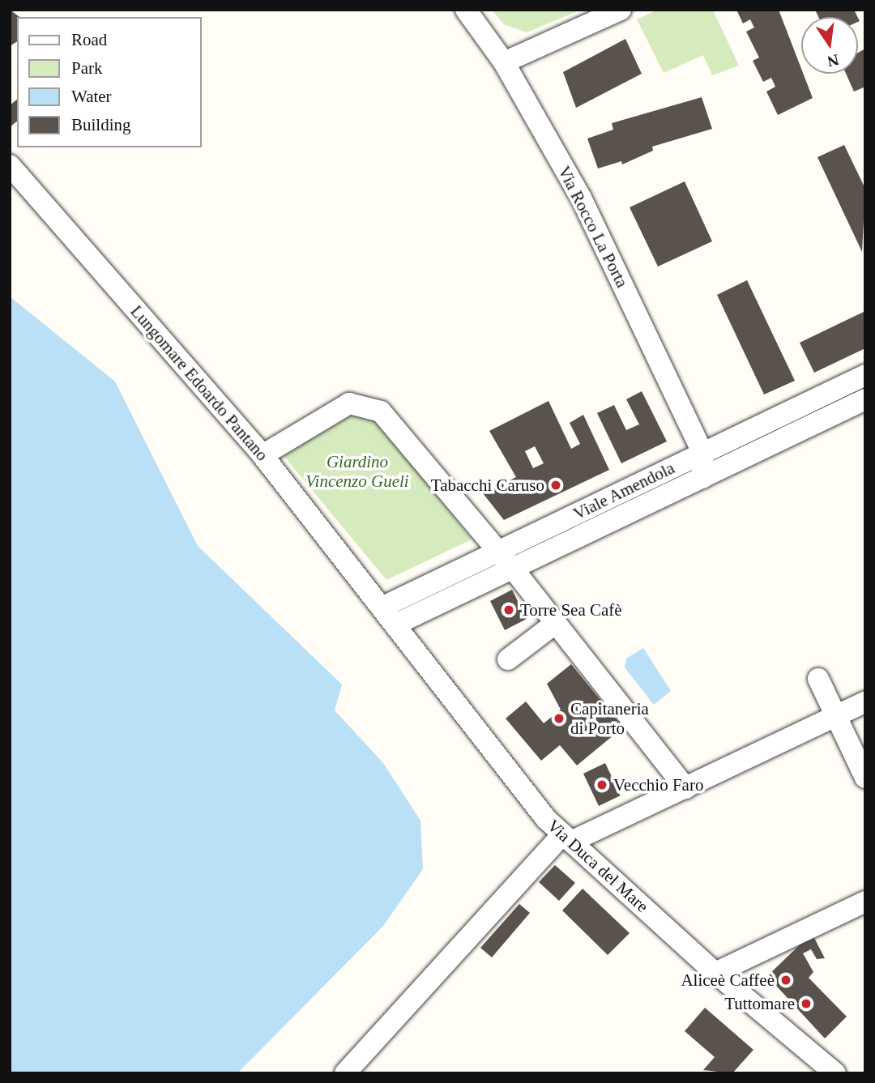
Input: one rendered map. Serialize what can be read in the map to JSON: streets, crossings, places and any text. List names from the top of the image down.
{
  "streets": {
    "street": [
      "Via Rocco La Porta",
      "Lungomare Edoardo Pantano",
      "Viale Amendola",
      "Via Duca del Mare"
    ]
  },
  "crossings": [
    ["Via Rocco La Porta", "Viale Amendola"],
    ["Lungomare Edoardo Pantano", "Viale Amendola"],
    ["Lungomare Edoardo Pantano", "Via Duca del Mare"],
    ["Viale Amendola", "Via Duca del Mare"]
  ],
  "parks": ["Giardino Vincenzo Gueli"],
  "places": [
    "Tabacchi Caruso",
    "Torre Sea Cafè",
    "Capitaneria di Porto",
    "Vecchio Faro",
    "Aliceè Caffeè",
    "Tuttomare"
  ],
  "legend": [
    "Road",
    "Park",
    "Water",
    "Building"
  ],
  "north": "bottom"
}
